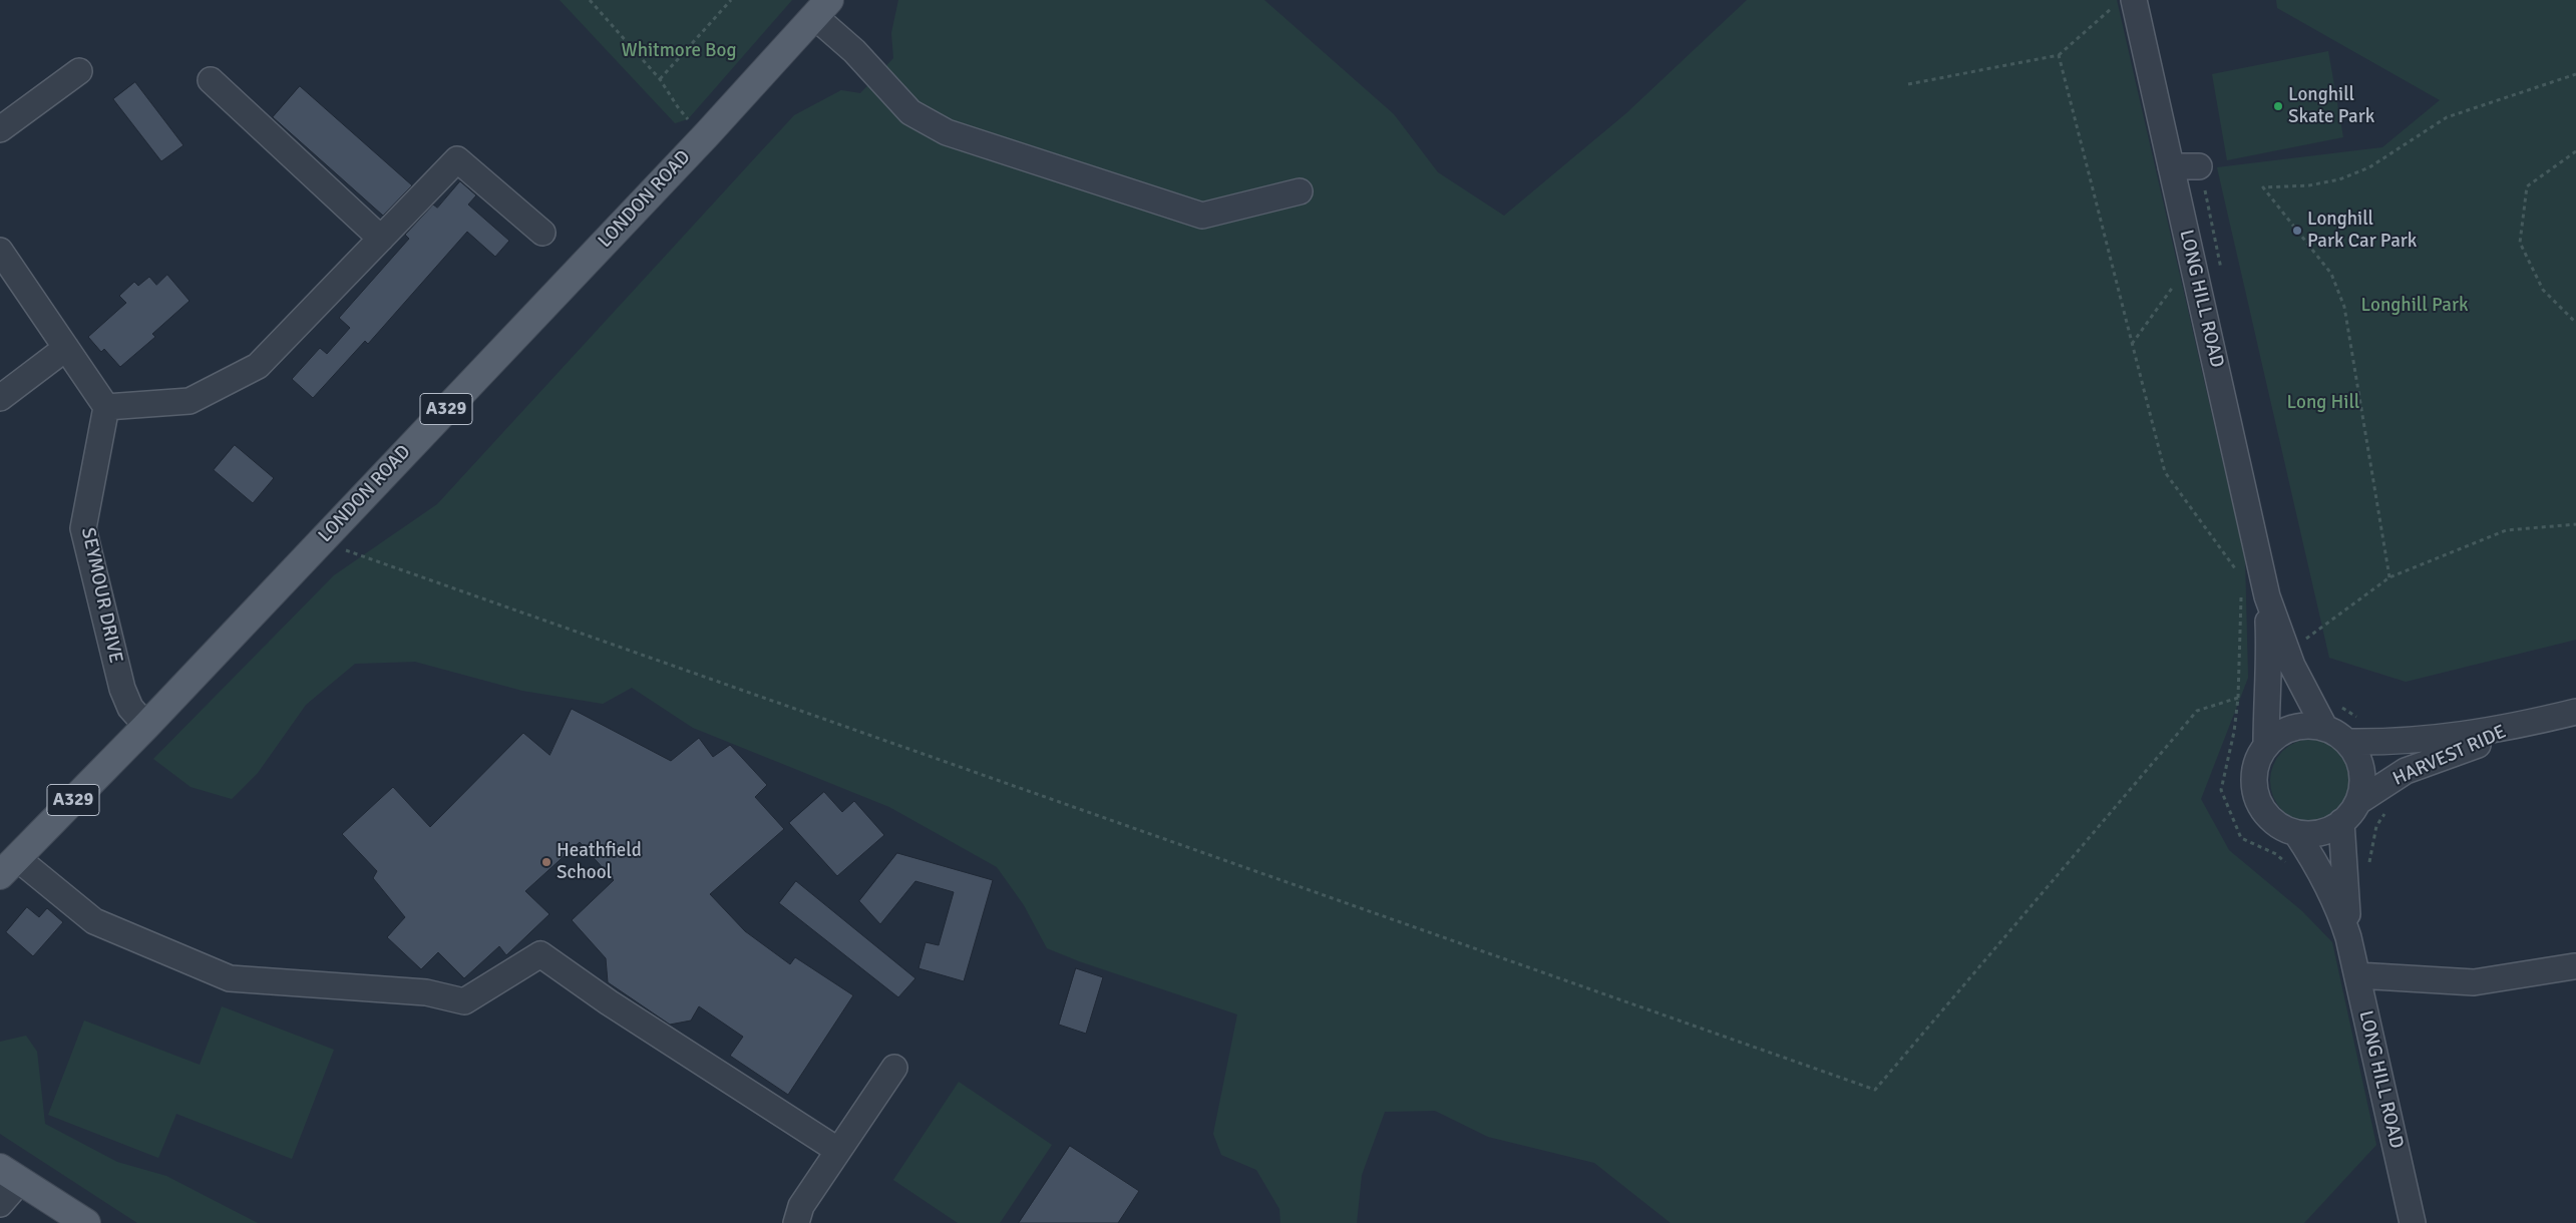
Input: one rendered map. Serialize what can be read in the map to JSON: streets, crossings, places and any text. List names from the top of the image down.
{
  "streets": {
    "main road": ["LONDON ROAD", "A329"],
    "street": ["LONG HILL ROAD", "SEYMOUR DRIVE", "HARVEST RIDE"]
  },
  "crossings": [
    ["LONDON ROAD", "SEYMOUR DRIVE"],
    ["LONG HILL ROAD", "HARVEST RIDE"]
  ],
  "parks": ["Whitmore Bog", "Longhill Park", "Long Hill"],
  "places": ["Longhill Skate Park", "Longhill Park Car Park", "Heathfield School"]
}
